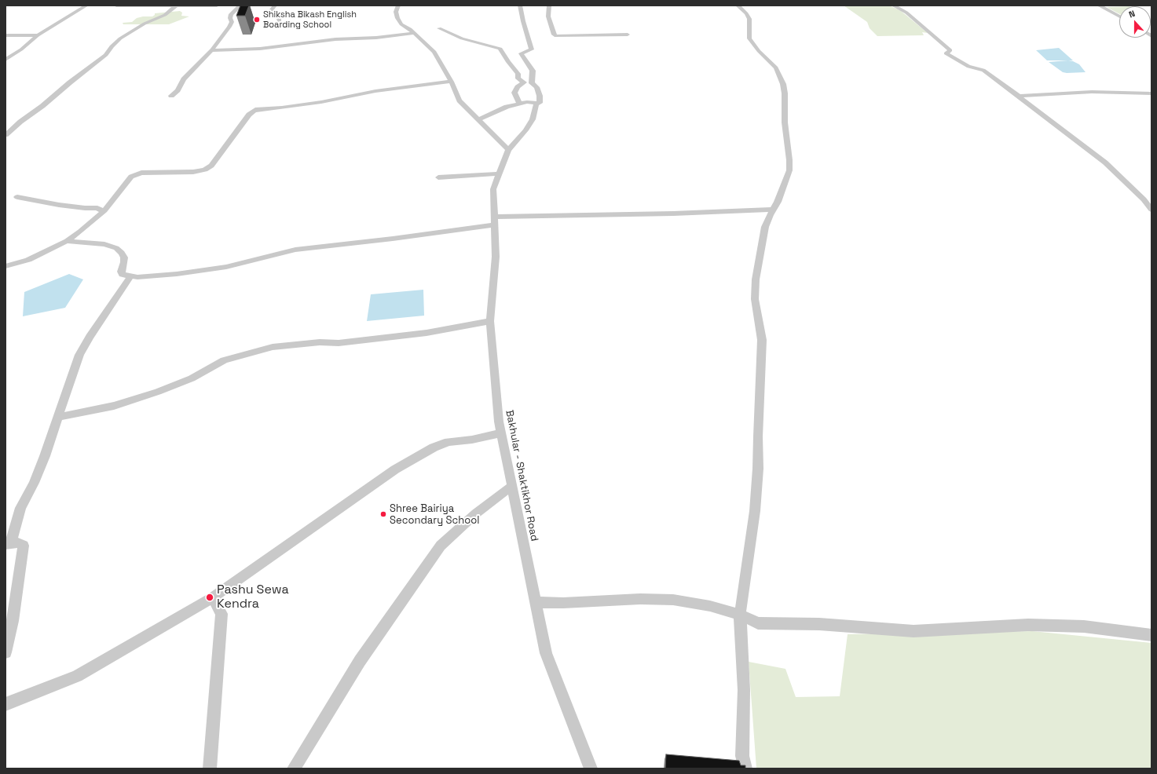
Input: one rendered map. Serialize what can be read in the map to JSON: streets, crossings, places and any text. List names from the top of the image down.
{
  "streets": {
    "street": ["Bakhular - Shaktikhor Road"]
  },
  "places": ["Shiksha Bikash English Boarding School", "Shree Bairiya Secondary School", "Pashu Sewa Kendra"],
  "north": "top"
}
